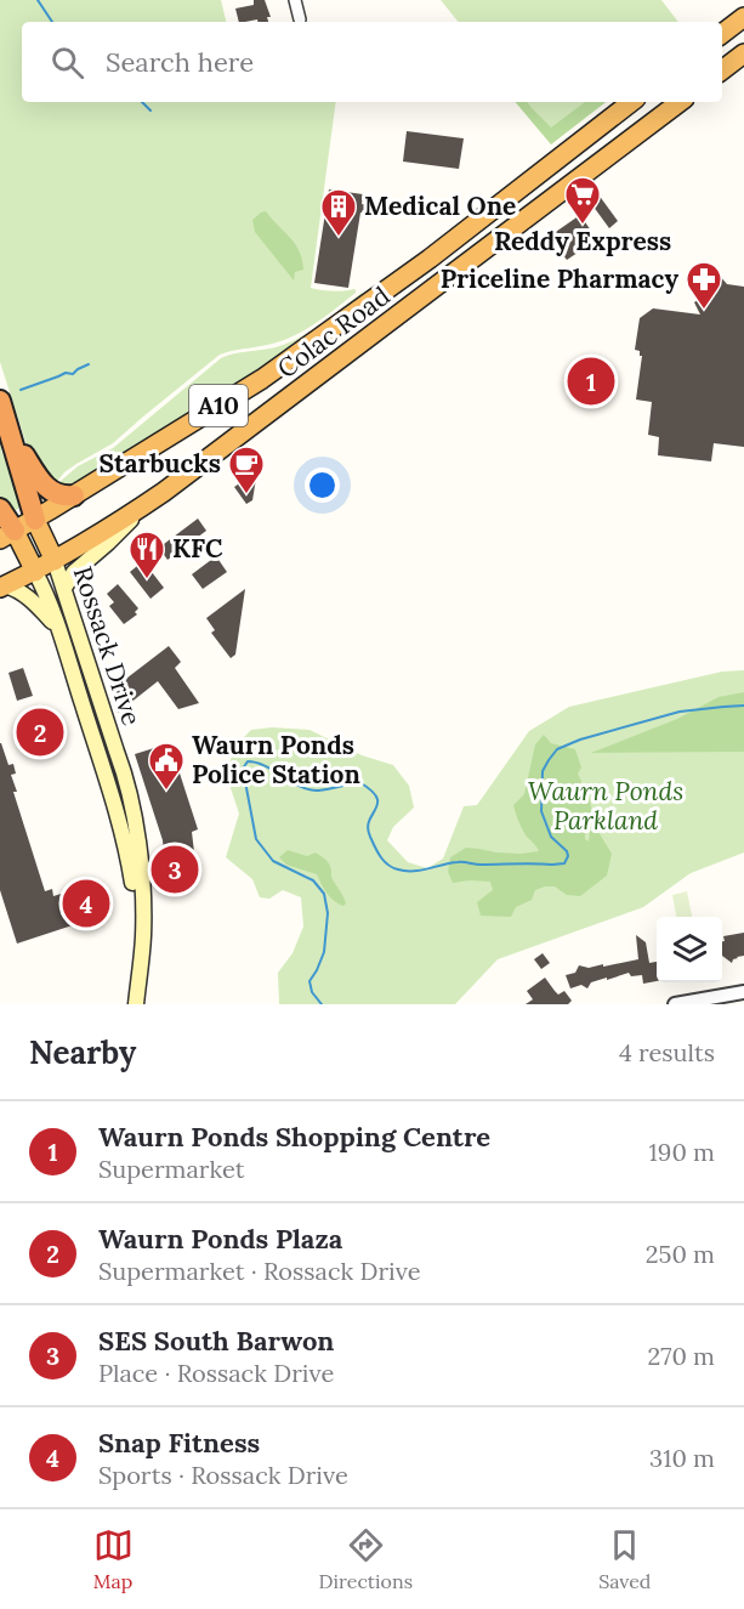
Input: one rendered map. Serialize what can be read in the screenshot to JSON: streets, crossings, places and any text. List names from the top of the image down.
{
  "streets": {
    "highway": ["Colac Road", "A10"],
    "main road": ["Rossack Drive"]
  },
  "crossings": [
    ["Colac Road", "Rossack Drive"]
  ],
  "parks": ["Waurn Ponds Parkland"],
  "places": {
    "supermarket": ["Reddy Express"],
    "building": ["Medical One"],
    "pharmacy": ["Priceline Pharmacy"],
    "cafe": ["Starbucks"],
    "restaurant": ["KFC"],
    "public building": ["Waurn Ponds Police Station"]
  },
  "page": {
    "search": "Search here",
    "pins": [
      "1",
      "2",
      "3",
      "4"
    ],
    "heading": ["Nearby", "4 results"],
    "list": [
      {
        "mark": "1",
        "name": "Waurn Ponds Shopping Centre",
        "note": "Supermarket",
        "value": "190 m"
      },
      {
        "mark": "2",
        "name": "Waurn Ponds Plaza",
        "note": "Supermarket · Rossack Drive",
        "value": "250 m"
      },
      {
        "mark": "3",
        "name": "SES South Barwon",
        "note": "Place · Rossack Drive",
        "value": "270 m"
      },
      {
        "mark": "4",
        "name": "Snap Fitness",
        "note": "Sports · Rossack Drive",
        "value": "310 m"
      }
    ],
    "nav": ["Map", "Directions", "Saved"]
  }
}
